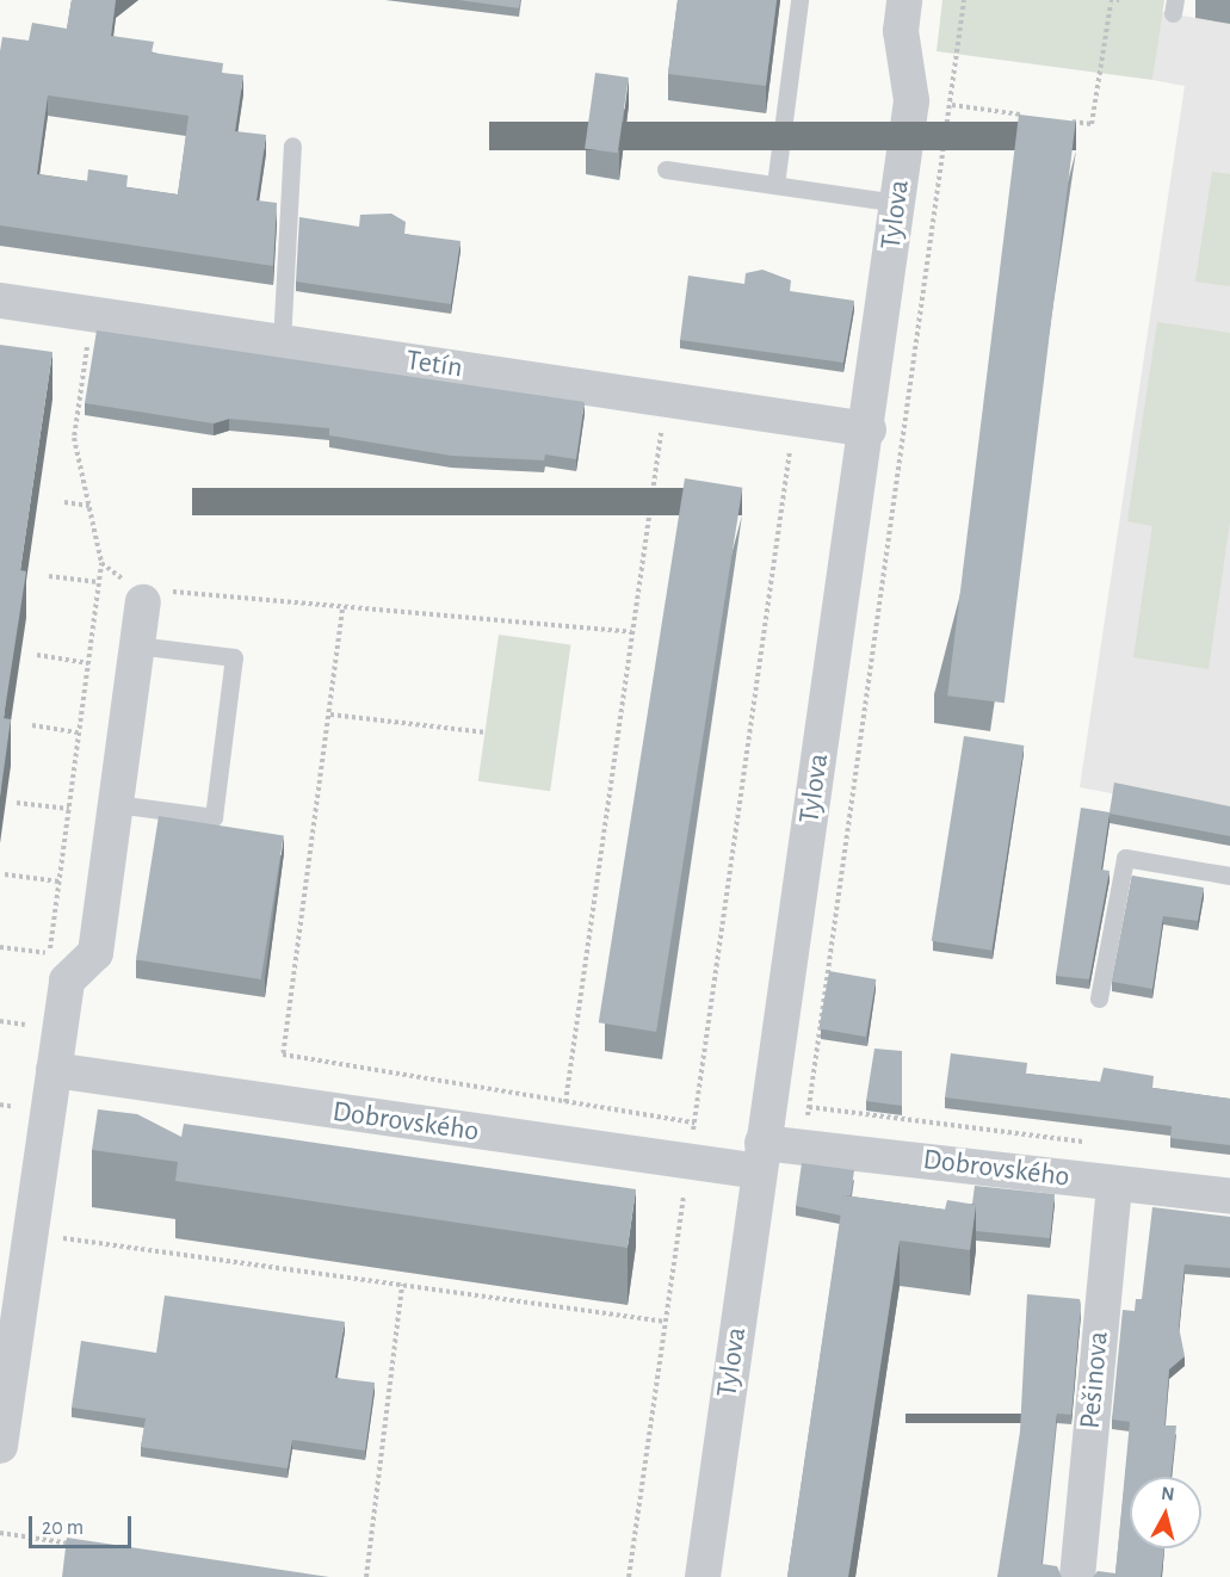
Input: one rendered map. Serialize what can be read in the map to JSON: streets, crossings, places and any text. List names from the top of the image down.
{
  "streets": {
    "street": [
      "Tylova",
      "Tetín",
      "Dobrovského",
      "Pešinova"
    ]
  },
  "crossings": [
    ["Tylova", "Tetín"],
    ["Tylova", "Dobrovského"],
    ["Dobrovského", "Pešinova"]
  ],
  "scale_bar": "20 m",
  "north": "top"
}
